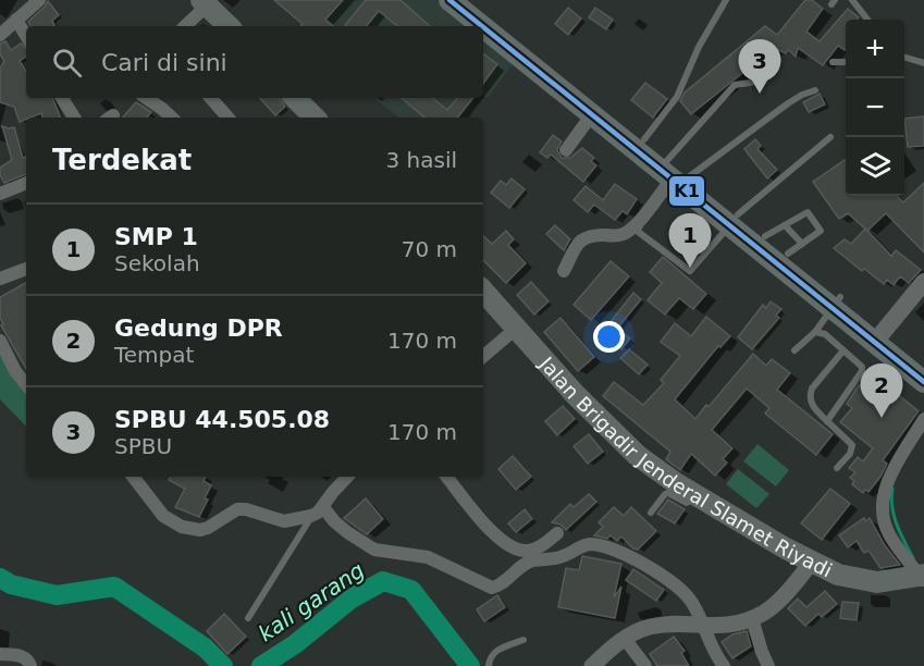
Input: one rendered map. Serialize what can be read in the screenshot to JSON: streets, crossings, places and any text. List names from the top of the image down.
{
  "streets": {
    "main road": ["Jalan Brigadir Jenderal Slamet Riyadi"]
  },
  "water": ["kali garang"],
  "lines": ["transit line K1"],
  "page": {
    "map_buttons": ["+", "−"],
    "search": "Cari di sini",
    "pins": ["3", "1", "2"],
    "heading": ["Terdekat", "3 hasil"],
    "list": [
      {
        "mark": "1",
        "name": "SMP 1",
        "note": "Sekolah",
        "value": "70 m"
      },
      {
        "mark": "2",
        "name": "Gedung DPR",
        "note": "Tempat",
        "value": "170 m"
      },
      {
        "mark": "3",
        "name": "SPBU 44.505.08",
        "note": "SPBU",
        "value": "170 m"
      }
    ]
  }
}
